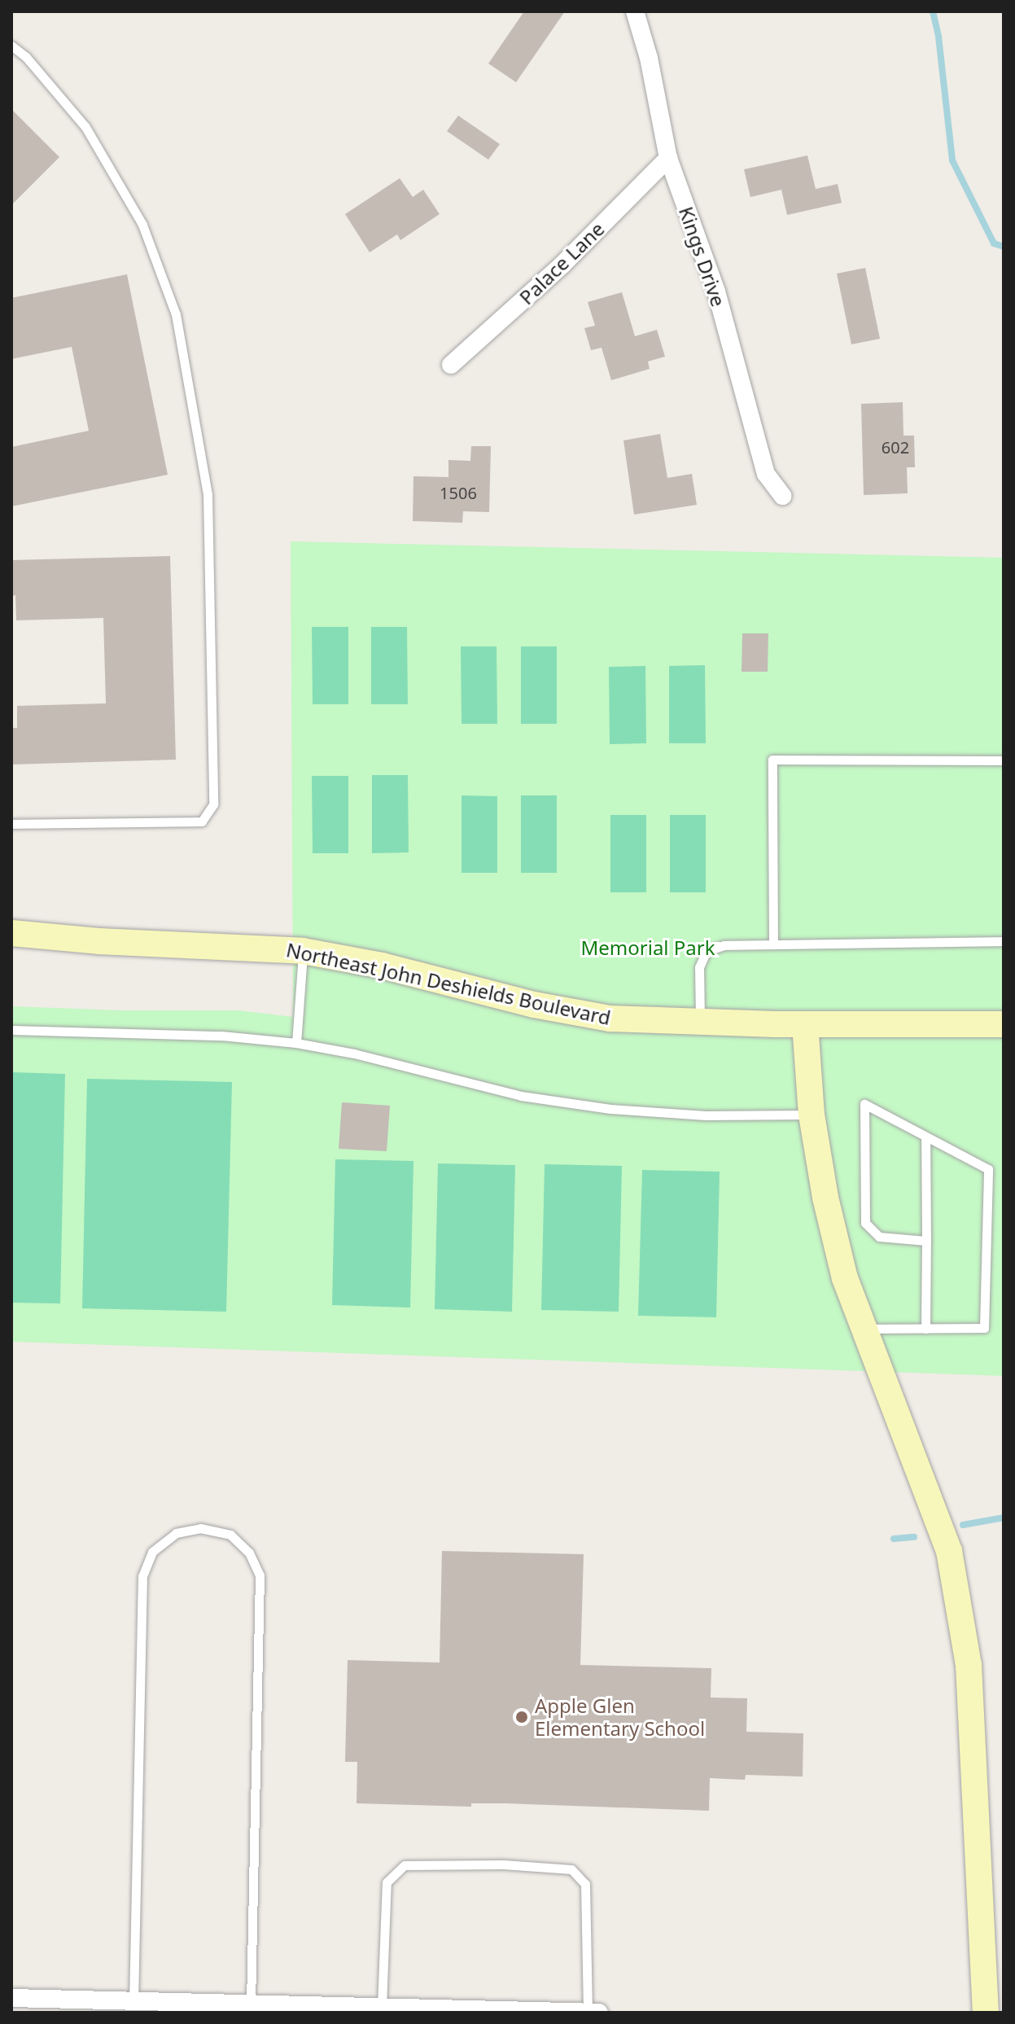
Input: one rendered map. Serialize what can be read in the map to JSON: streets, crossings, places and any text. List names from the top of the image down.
{
  "streets": {
    "street": ["Kings Drive", "Palace Lane", "Northeast John Deshields Boulevard"]
  },
  "crossings": [
    ["Kings Drive", "Palace Lane"]
  ],
  "parks": ["Memorial Park"],
  "places": ["Apple Glen Elementary School"],
  "house_numbers": ["602", "1506"]
}
